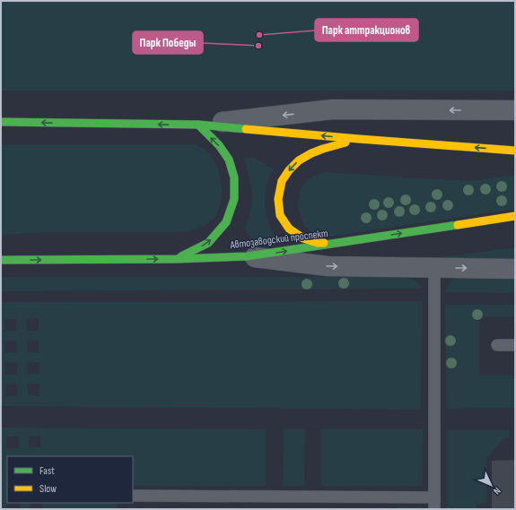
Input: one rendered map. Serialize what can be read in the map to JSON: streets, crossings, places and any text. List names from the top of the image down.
{
  "streets": {
    "street": ["Автозаводский проспект"]
  },
  "places": ["Парк аттракционов", "Парк Победы"],
  "legend": ["Fast", "Slow"],
  "north": "bottom right"
}
